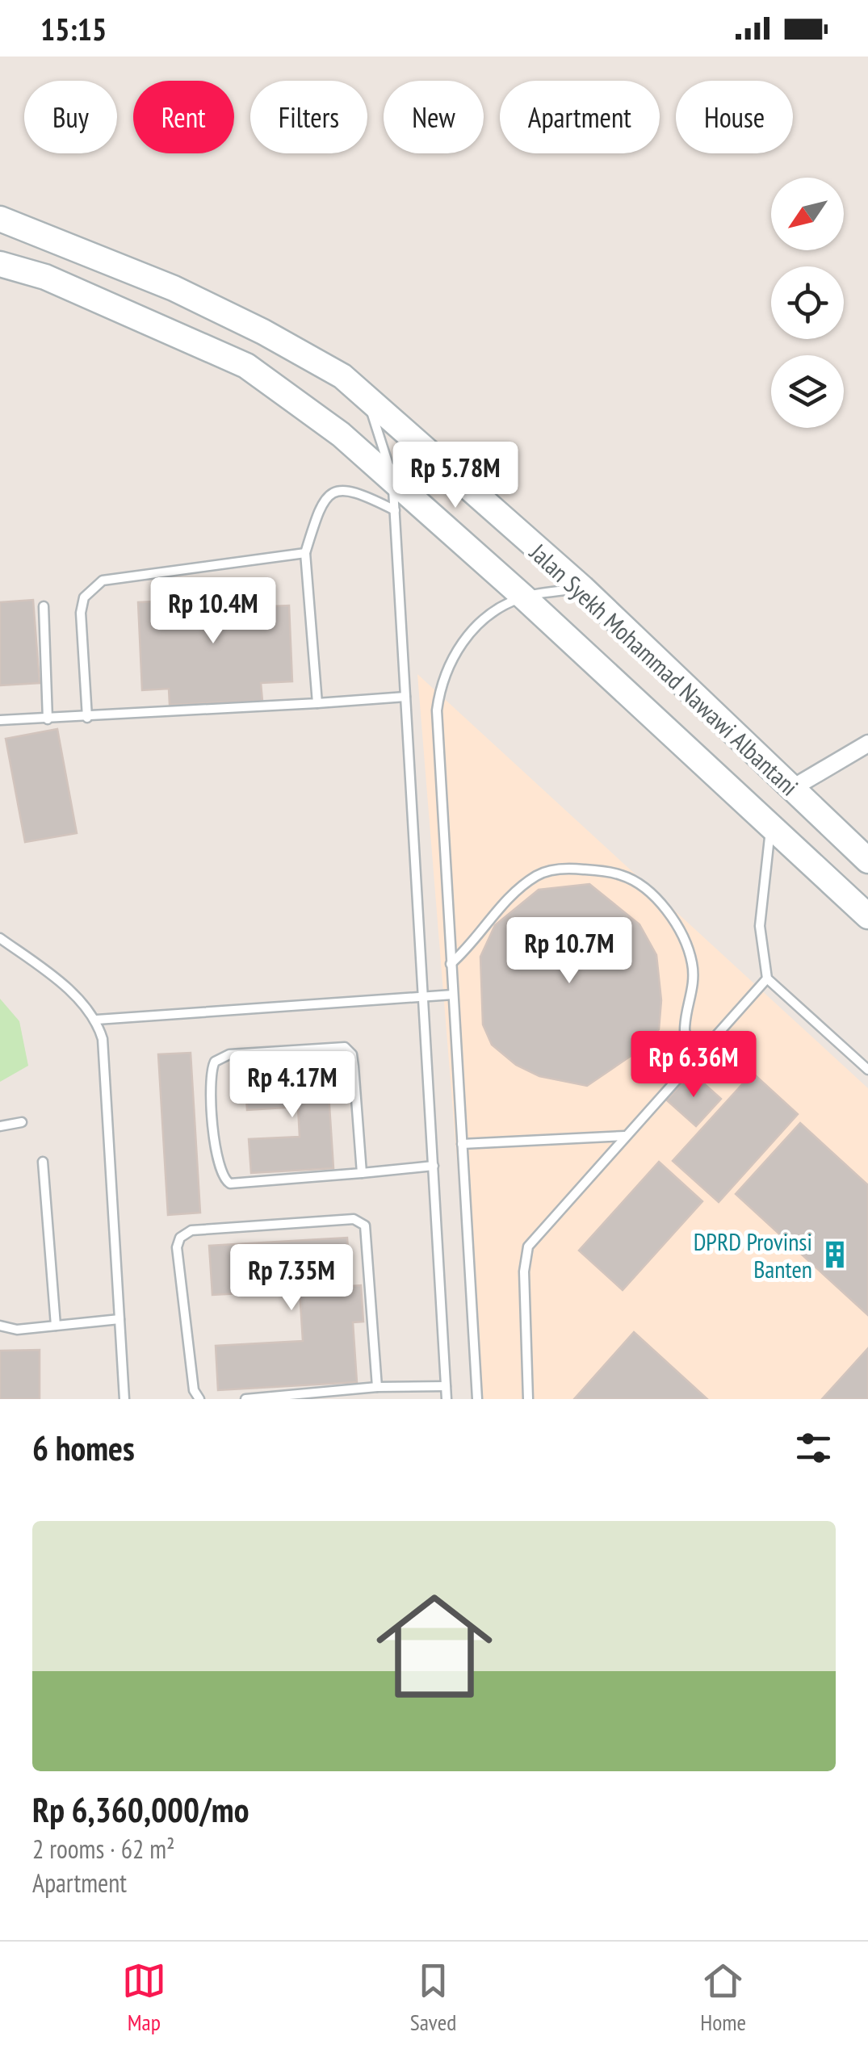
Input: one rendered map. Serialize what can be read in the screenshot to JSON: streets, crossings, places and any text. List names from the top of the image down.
{
  "streets": {
    "main road": ["Jalan Syekh Mohammad Nawawi Albantani"]
  },
  "places": {
    "building": ["DPRD Provinsi Banten"]
  },
  "north": "bottom left",
  "page": {
    "status": "15:15",
    "chip": [
      "Buy",
      "Rent",
      "Filters",
      "New",
      "Apartment",
      "House"
    ],
    "price": [
      "Rp 5.78M",
      "Rp 10.4M",
      "Rp 10.7M",
      "Rp 6.36M",
      "Rp 4.17M",
      "Rp 7.35M"
    ],
    "heading": "6 homes",
    "list": [
      {
        "name": "Rp 6,360,000/mo",
        "note": "2 rooms · 62 m² · Apartment"
      }
    ],
    "tabs": ["Map", "Saved", "Home"]
  }
}
